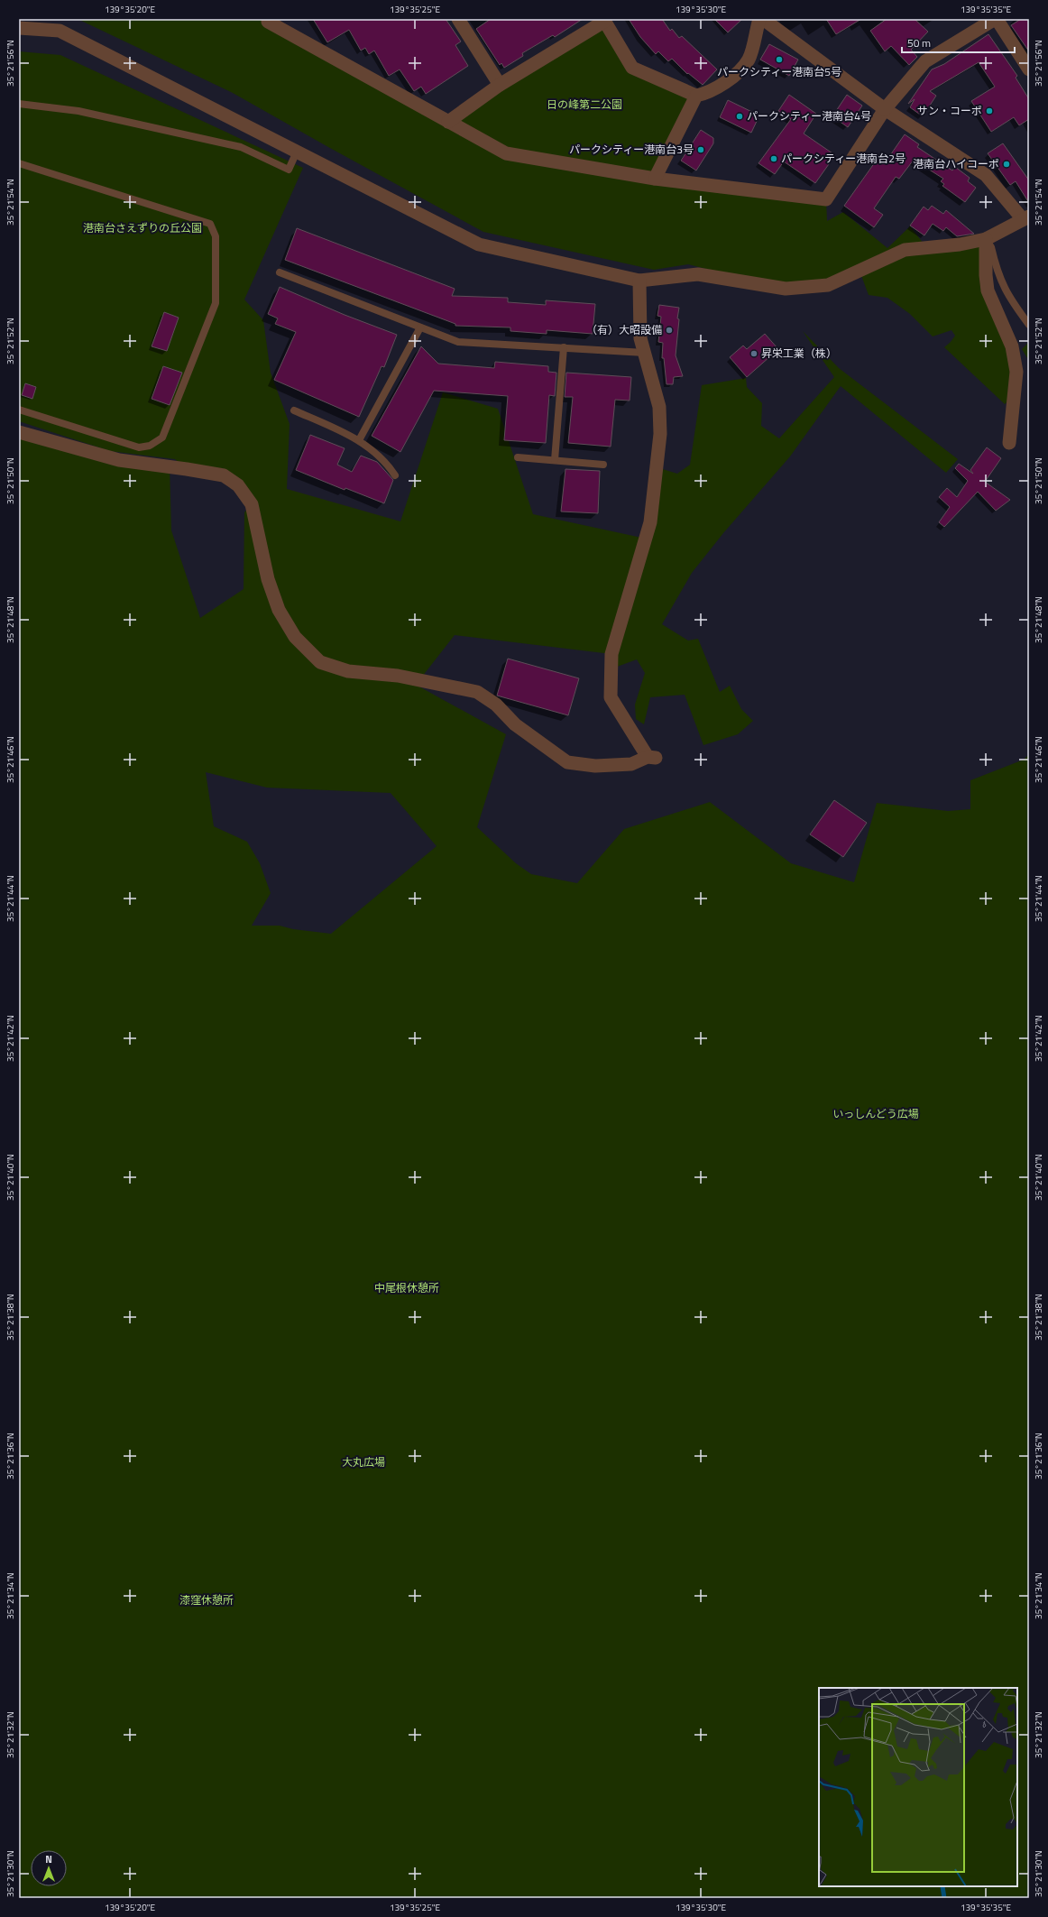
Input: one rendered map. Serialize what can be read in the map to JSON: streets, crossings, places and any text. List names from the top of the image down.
{
  "parks": [
    "日の峰第二公園",
    "港南台さえずりの丘公園",
    "いっしんどう広場",
    "中尾根休憩所",
    "大丸広場",
    "漆窪休憩所"
  ],
  "places": [
    "パークシティー港南台5号",
    "サン・コーポ",
    "パークシティー港南台4号",
    "パークシティー港南台3号",
    "パークシティー港南台2号",
    "港南台ハイコーポ",
    "（有）大昭設備",
    "昇栄工業（株）"
  ],
  "scale_bar": "50 m",
  "north": "top",
  "coordinates": [
    "139°35'20\"E",
    "139°35'25\"E",
    "139°35'30\"E",
    "139°35'35\"E",
    "35°21'56\"N",
    "35°21'54\"N",
    "35°21'52\"N",
    "35°21'50\"N",
    "35°21'48\"N",
    "35°21'46\"N",
    "35°21'44\"N",
    "35°21'42\"N",
    "35°21'40\"N",
    "35°21'38\"N",
    "35°21'36\"N",
    "35°21'34\"N",
    "35°21'32\"N",
    "35°21'30\"N"
  ]
}
